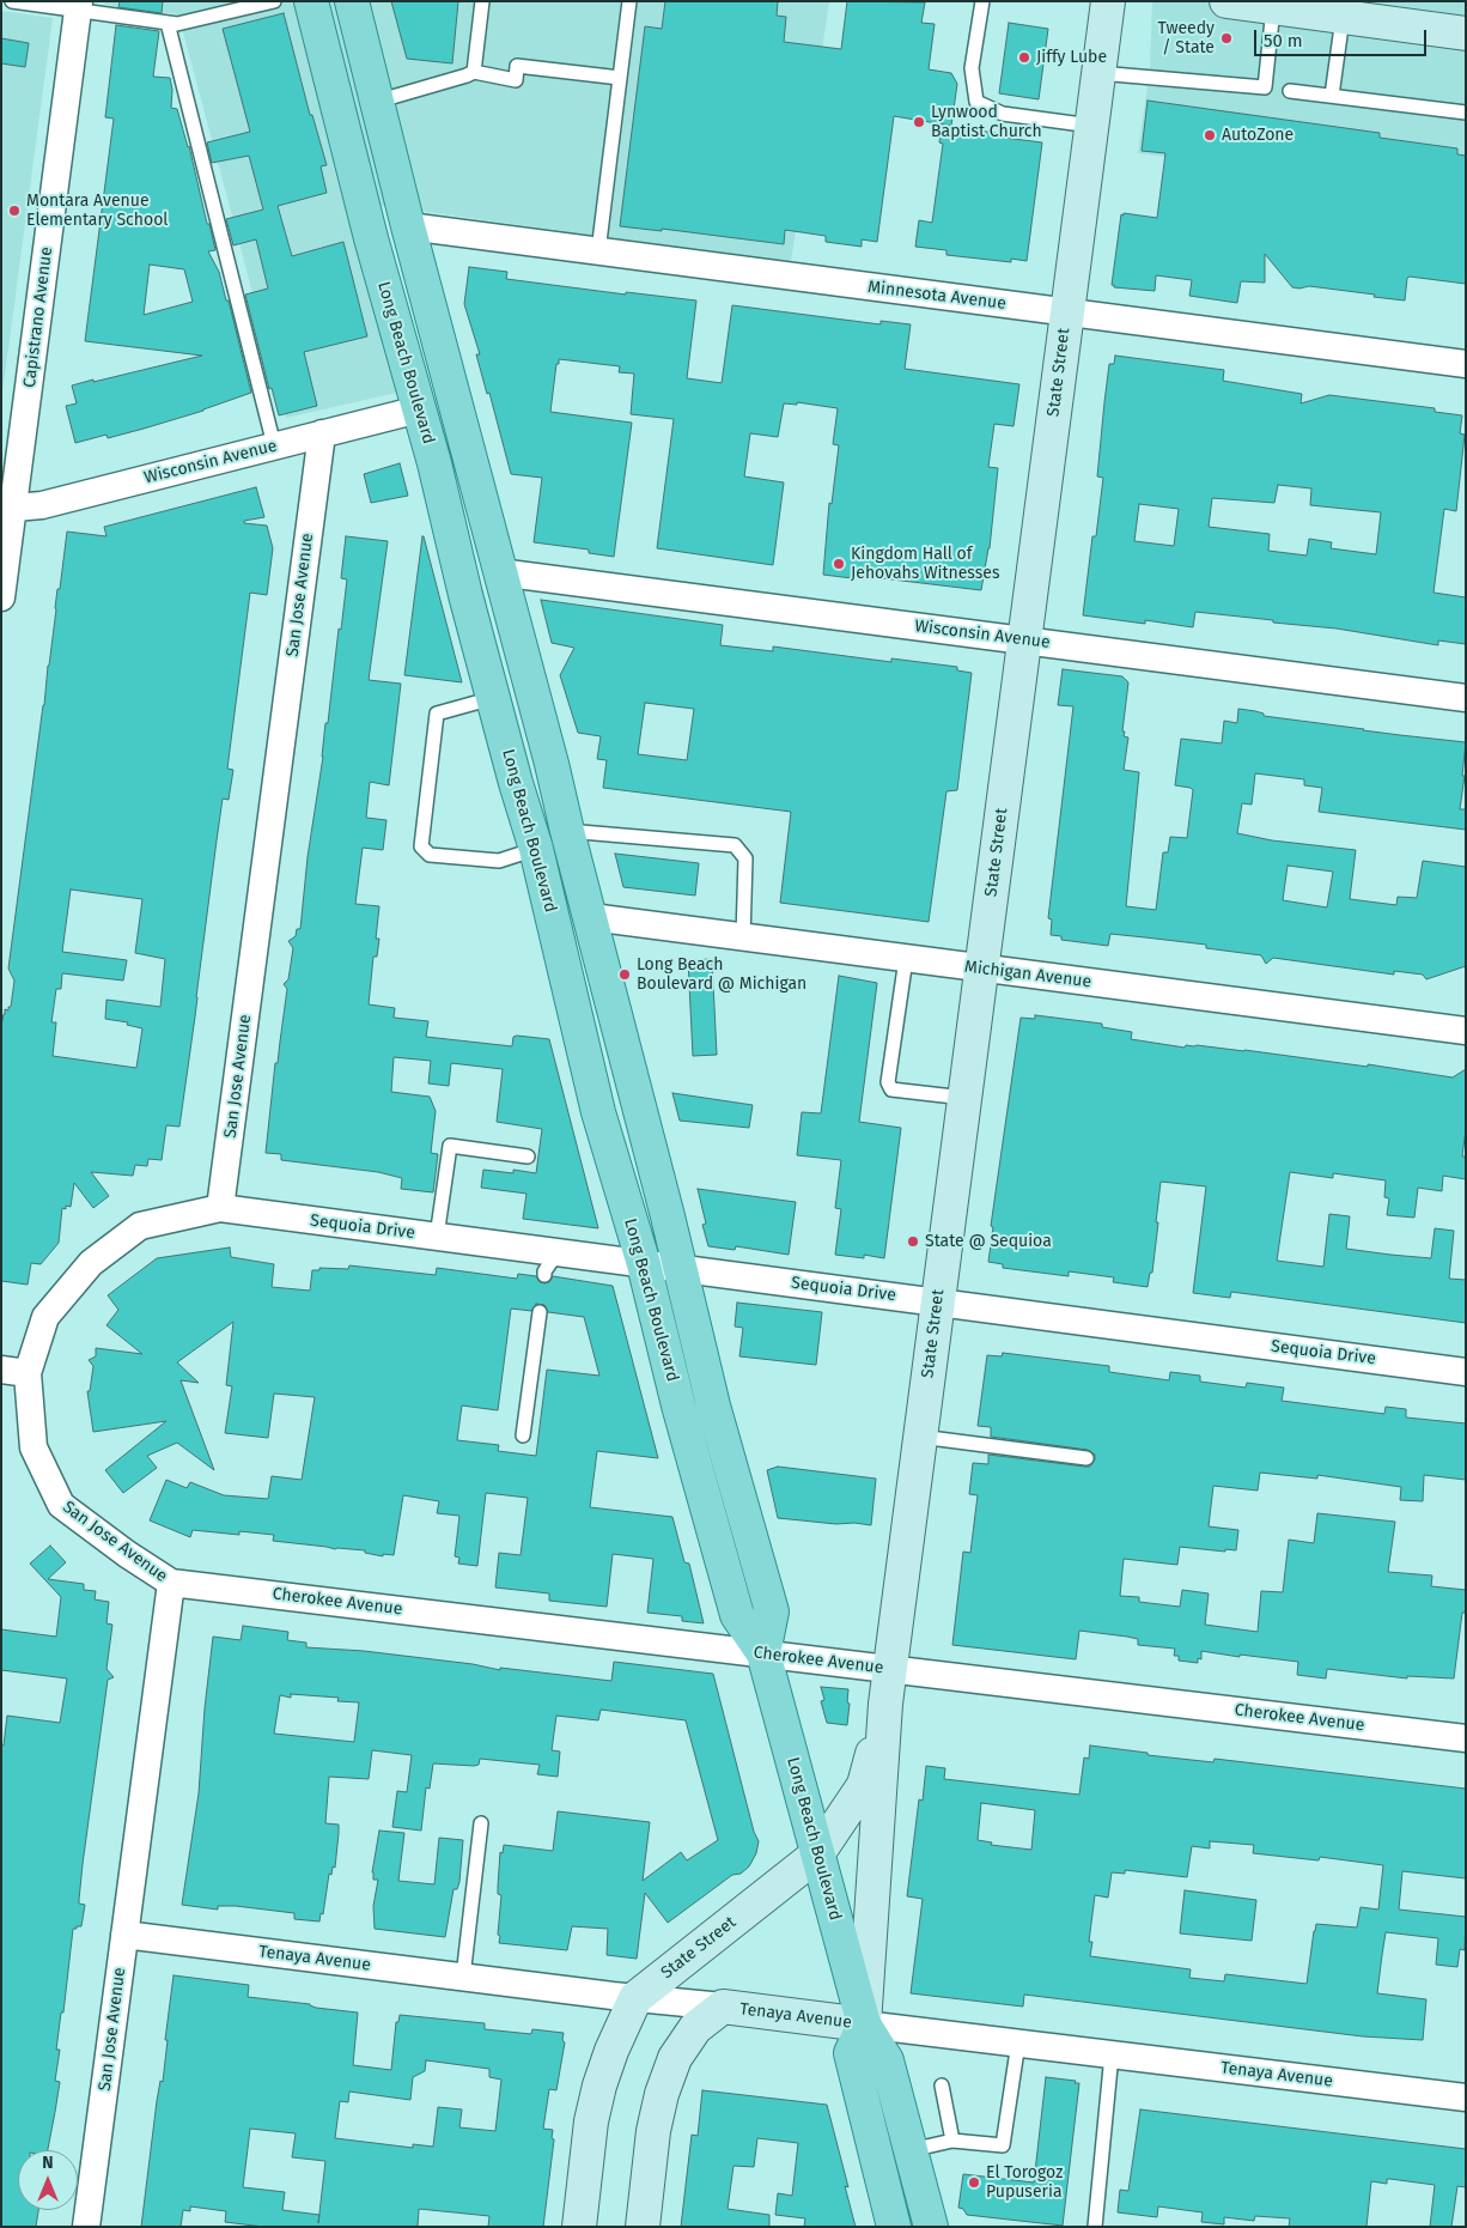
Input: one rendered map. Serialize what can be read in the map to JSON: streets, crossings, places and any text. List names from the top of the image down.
{
  "streets": {
    "main road": ["Long Beach Boulevard", "State Street", "Tenaya Avenue"],
    "street": [
      "Minnesota Avenue",
      "Capistrano Avenue",
      "Wisconsin Avenue",
      "San Jose Avenue",
      "Michigan Avenue",
      "Sequoia Drive",
      "Cherokee Avenue"
    ]
  },
  "crossings": [
    ["Minnesota Avenue", "Long Beach Boulevard"],
    ["Minnesota Avenue", "State Street"],
    ["Capistrano Avenue", "Wisconsin Avenue"],
    ["Long Beach Boulevard", "State Street"],
    ["Long Beach Boulevard", "Wisconsin Avenue"],
    ["Long Beach Boulevard", "Michigan Avenue"],
    ["Long Beach Boulevard", "Sequoia Drive"],
    ["Long Beach Boulevard", "Cherokee Avenue"],
    ["Long Beach Boulevard", "Tenaya Avenue"],
    ["State Street", "Wisconsin Avenue"],
    ["State Street", "Michigan Avenue"],
    ["State Street", "Sequoia Drive"],
    ["State Street", "Cherokee Avenue"],
    ["State Street", "Tenaya Avenue"],
    ["Wisconsin Avenue", "San Jose Avenue"],
    ["San Jose Avenue", "Sequoia Drive"],
    ["San Jose Avenue", "Cherokee Avenue"],
    ["San Jose Avenue", "Tenaya Avenue"]
  ],
  "places": [
    "Tweedy / State",
    "Jiffy Lube",
    "Lynwood Baptist Church",
    "AutoZone",
    "Montara Avenue Elementary School",
    "Kingdom Hall of Jehovahs Witnesses",
    "Long Beach Boulevard @ Michigan",
    "State @ Sequioa",
    "El Torogoz Pupuseria"
  ],
  "scale_bar": "50 m",
  "north": "top"
}
